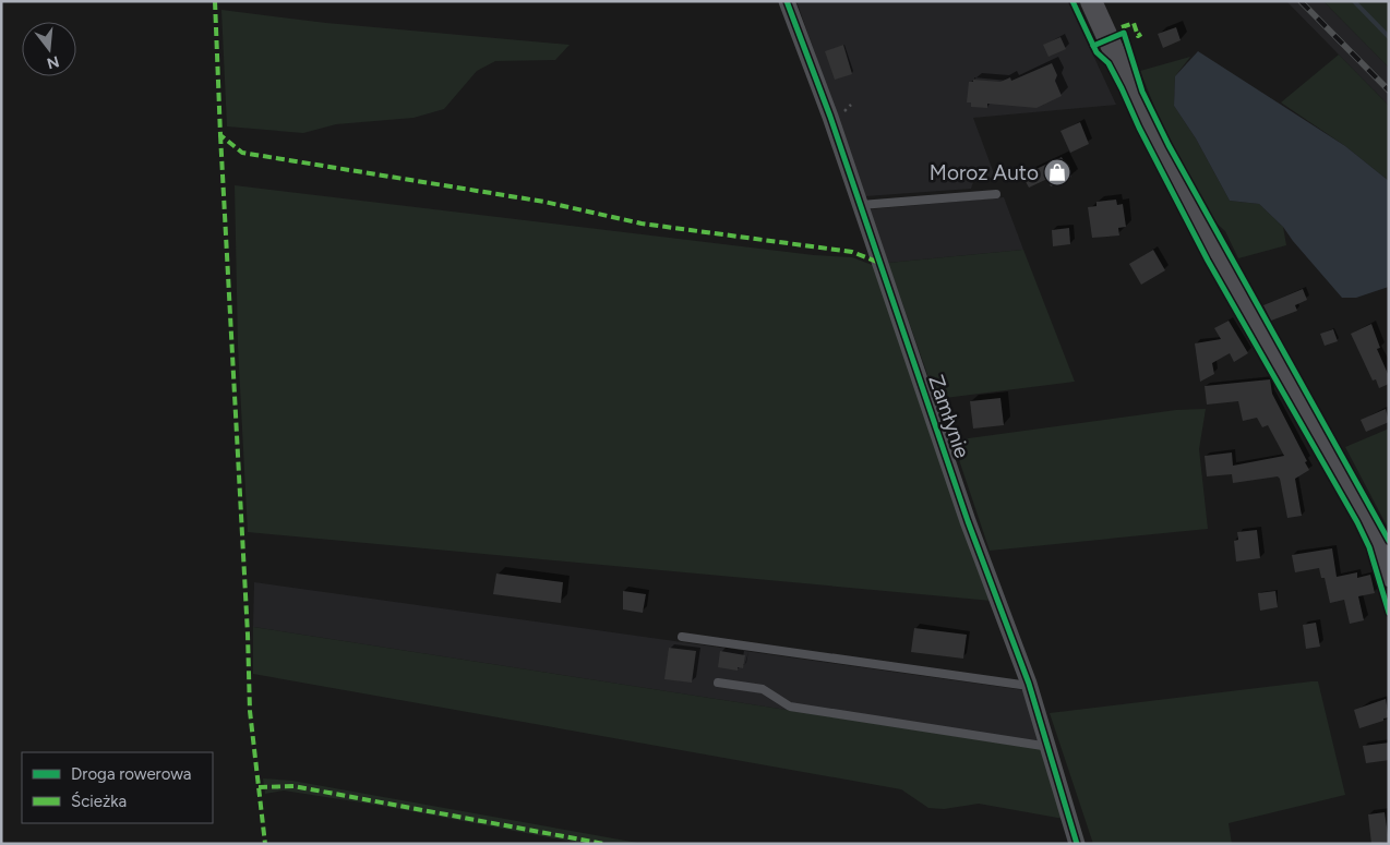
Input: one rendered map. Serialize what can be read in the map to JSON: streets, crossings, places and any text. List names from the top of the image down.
{
  "streets": {
    "street": ["Zamłynie"]
  },
  "places": {
    "shop": ["Moroz Auto"]
  },
  "legend": ["Droga rowerowa", "Ścieżka"],
  "north": "bottom"
}
